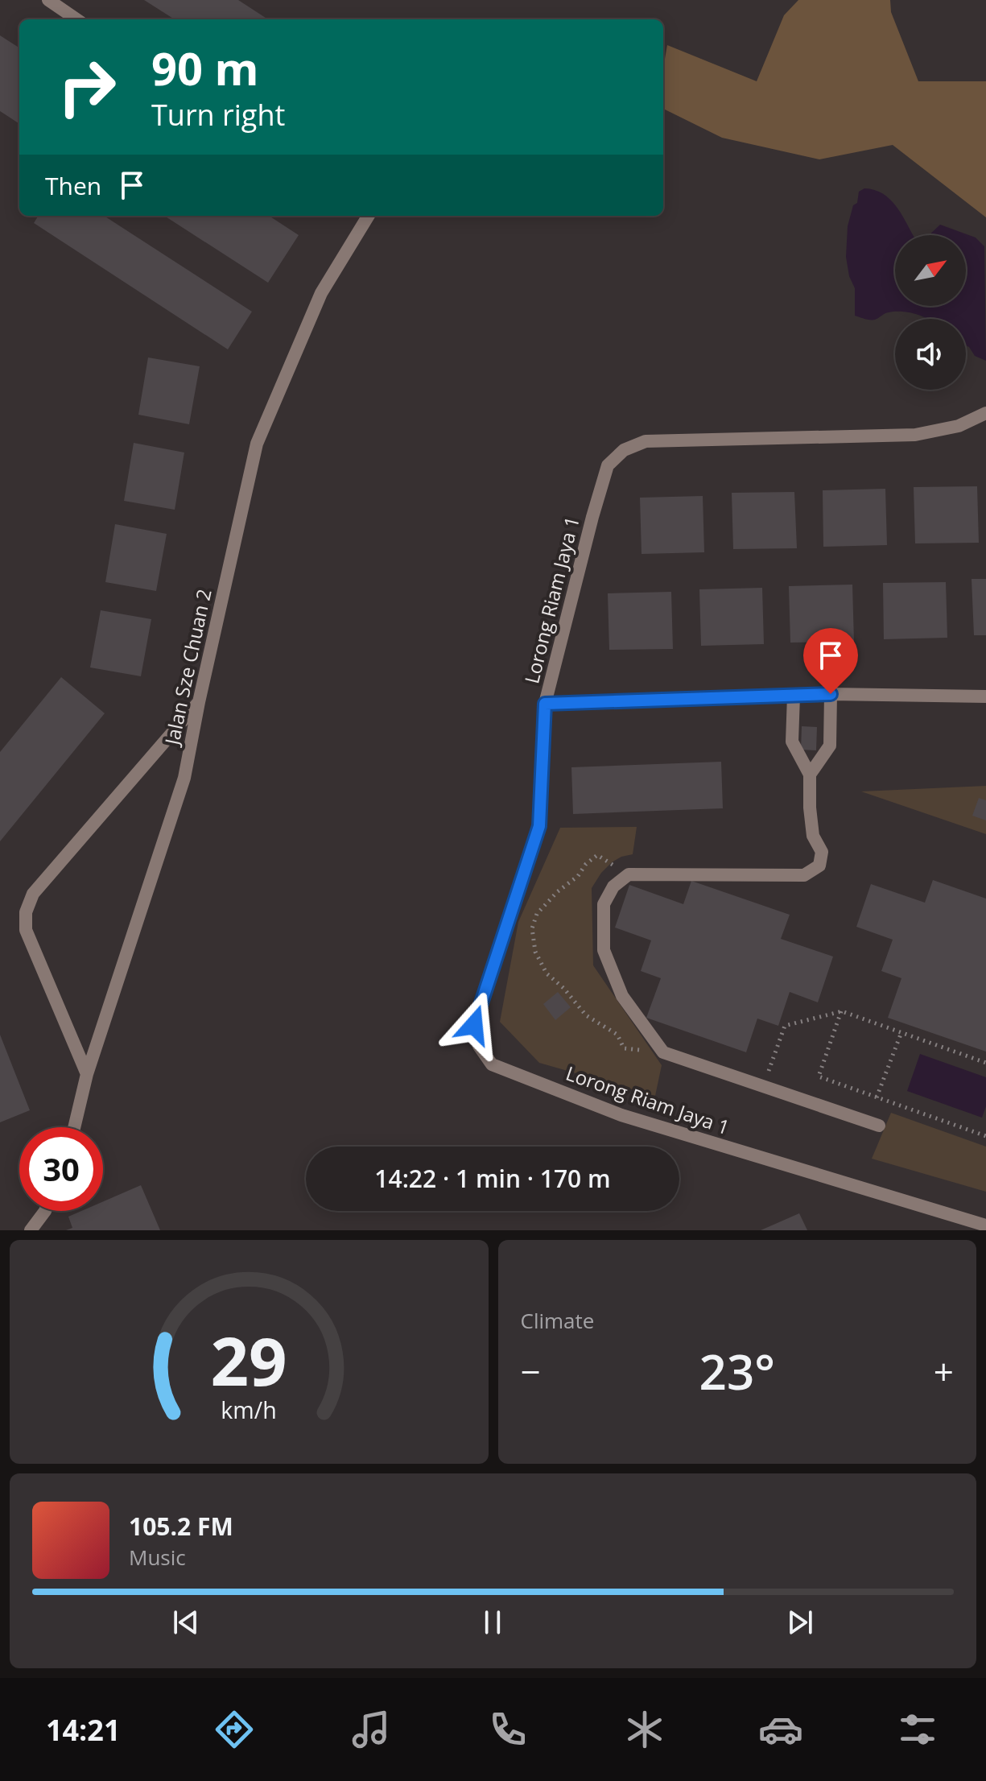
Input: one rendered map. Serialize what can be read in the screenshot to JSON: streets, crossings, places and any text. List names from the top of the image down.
{
  "streets": {
    "street": ["Lorong Riam Jaya 1", "Jalan Sze Chuan 2"]
  },
  "north": "top right",
  "page": {
    "turn": ["90 m", "Turn right"],
    "then": "Then",
    "limit": "30",
    "trip": "14:22 · 1 min · 170 m",
    "tile": "Climate",
    "heat": ["−", "23°", "+"],
    "song": ["105.2 FM", "Music"],
    "tabs": "14:21",
    "gauge": ["29", "km/h"]
  }
}
